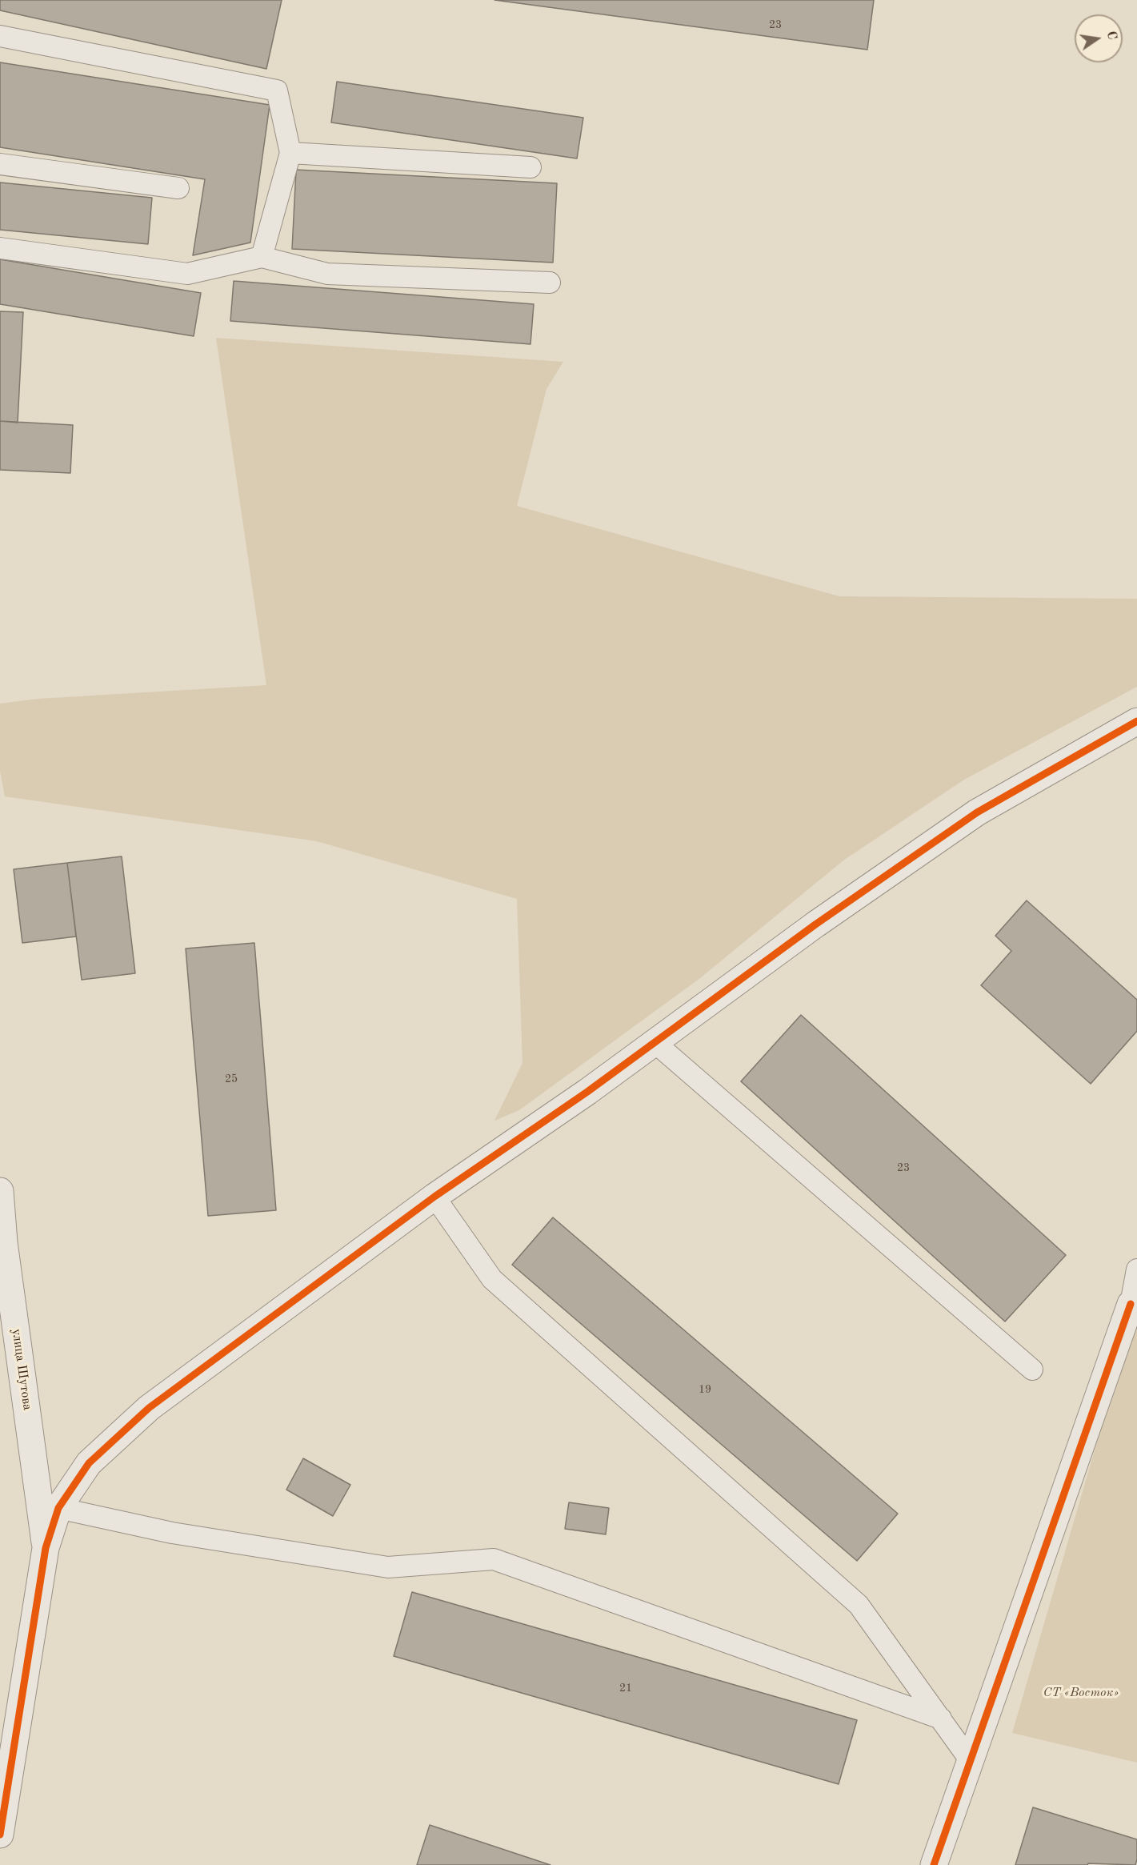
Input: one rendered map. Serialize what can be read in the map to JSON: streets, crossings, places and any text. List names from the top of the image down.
{
  "streets": {
    "street": ["улица Шутова"]
  },
  "parks": ["СТ «Восток»"],
  "house_numbers": [
    "23",
    "25",
    "23",
    "19",
    "21"
  ],
  "north": "right"
}
